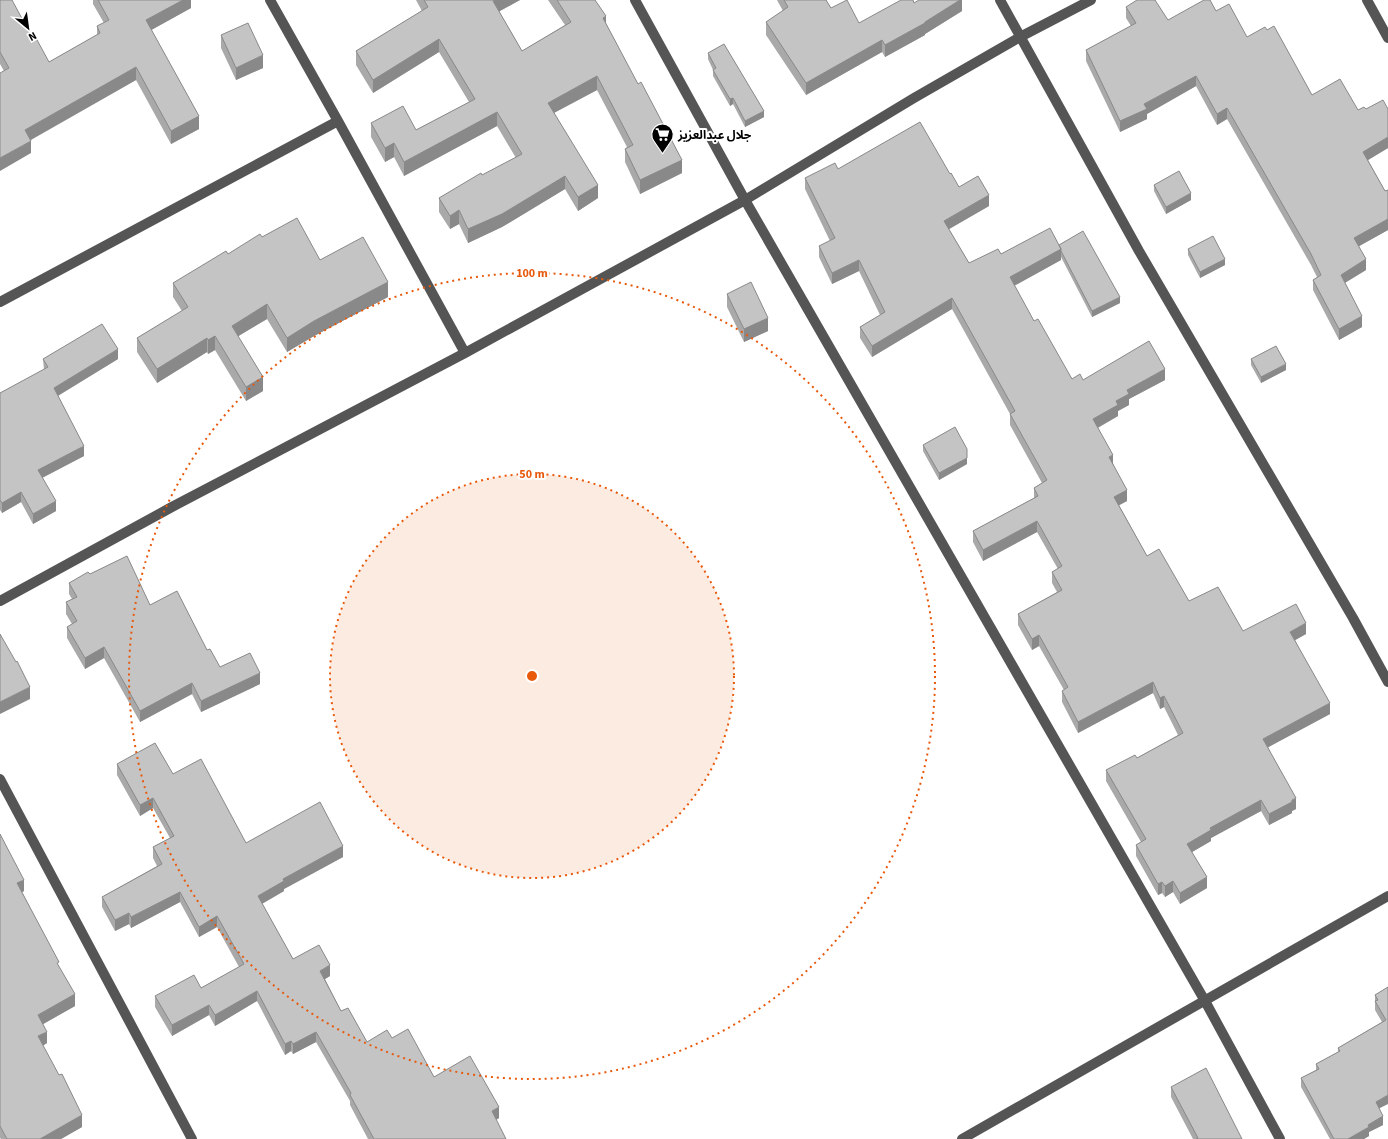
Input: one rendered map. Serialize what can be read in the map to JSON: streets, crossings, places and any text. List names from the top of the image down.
{
  "places": {
    "supermarket": ["جلال عبدالعزيز"]
  },
  "north": "bottom right",
  "rings": ["100 m", "50 m"]
}
